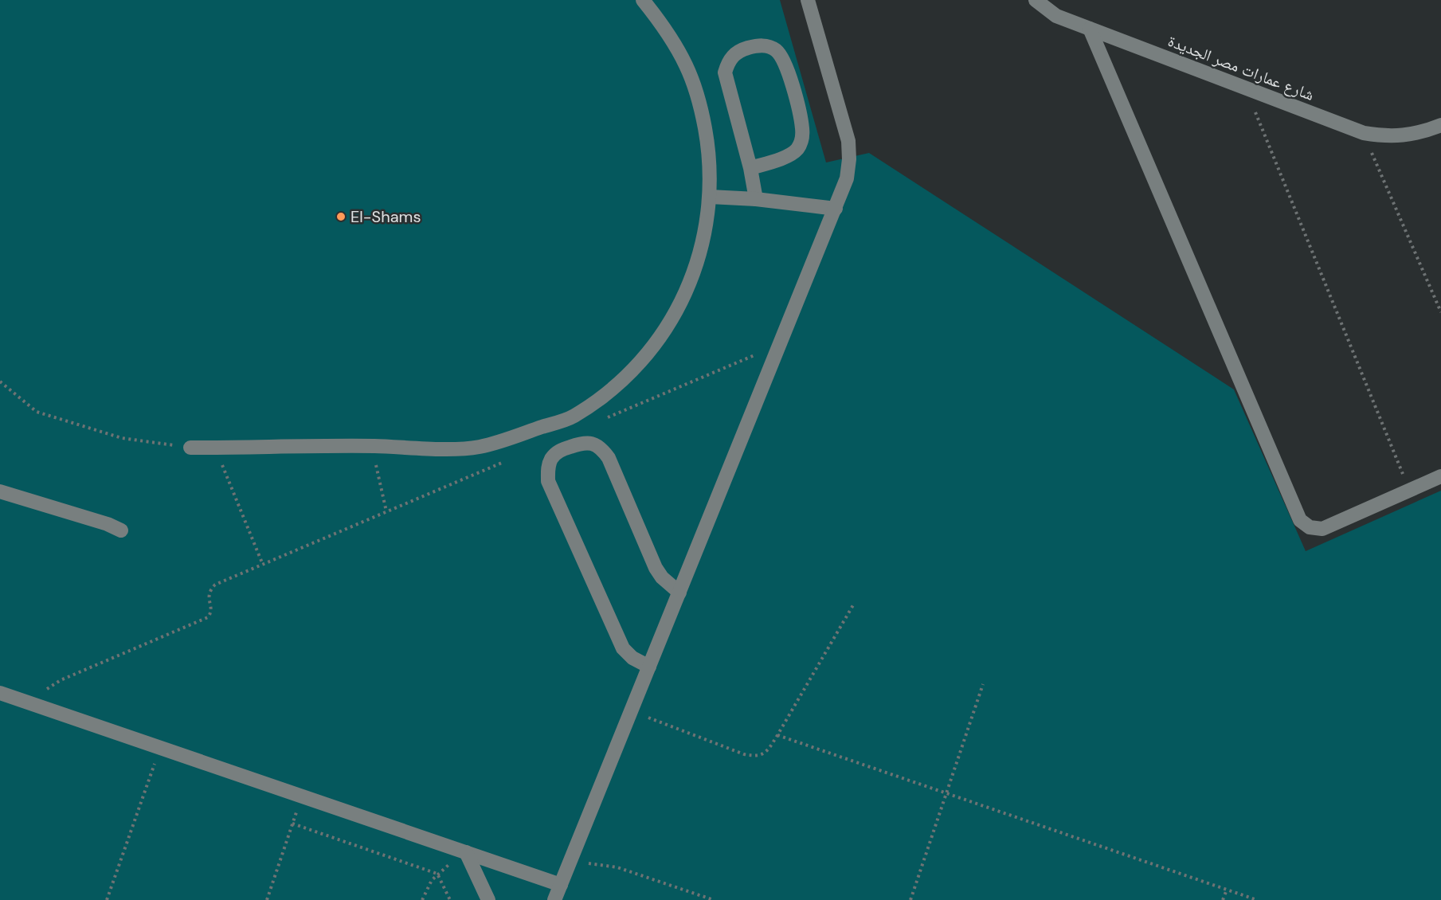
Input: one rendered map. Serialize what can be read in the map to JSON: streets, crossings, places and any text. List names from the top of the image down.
{
  "streets": {
    "street": ["شارع عمارات مصر الجديدة"]
  },
  "places": ["El-Shams"]
}
